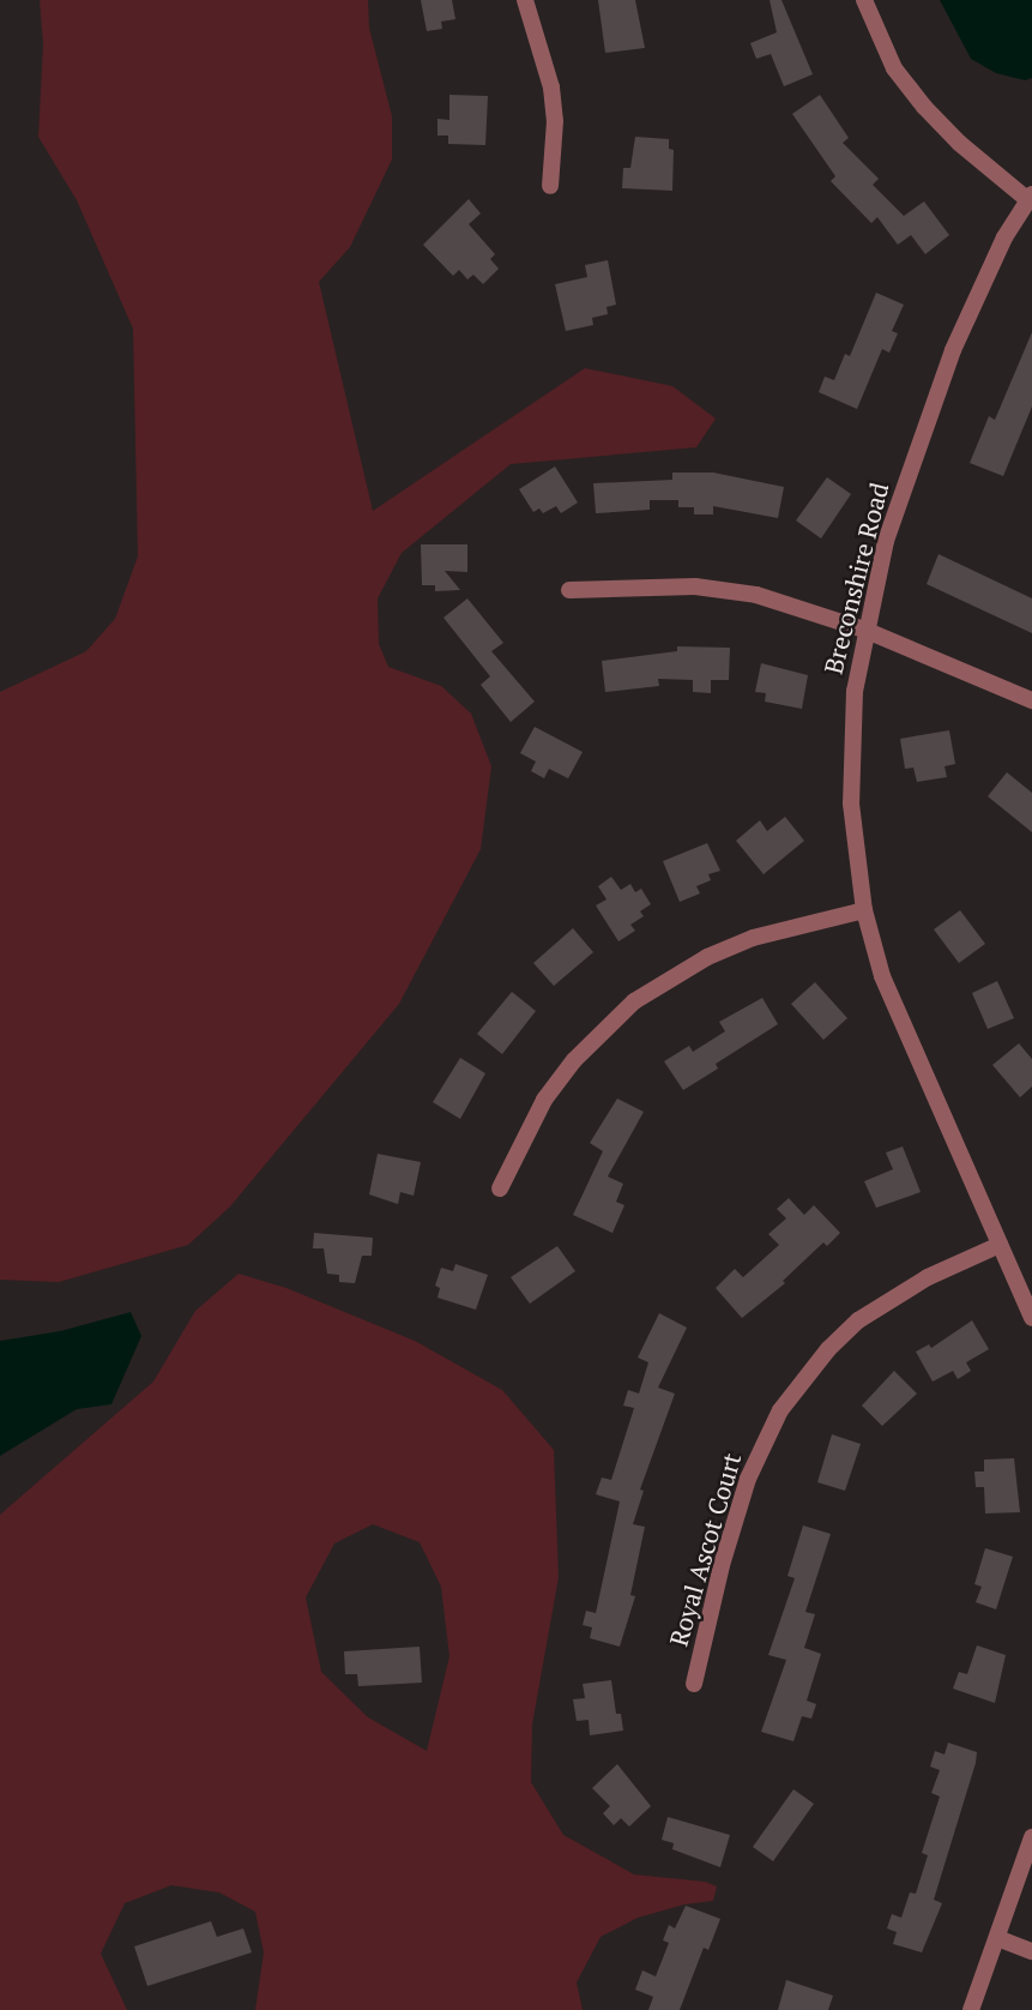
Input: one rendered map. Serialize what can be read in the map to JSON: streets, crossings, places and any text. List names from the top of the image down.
{
  "streets": {
    "street": ["Breconshire Road", "Royal Ascot Court"]
  },
  "crossings": [
    ["Breconshire Road", "Royal Ascot Court"]
  ]
}
